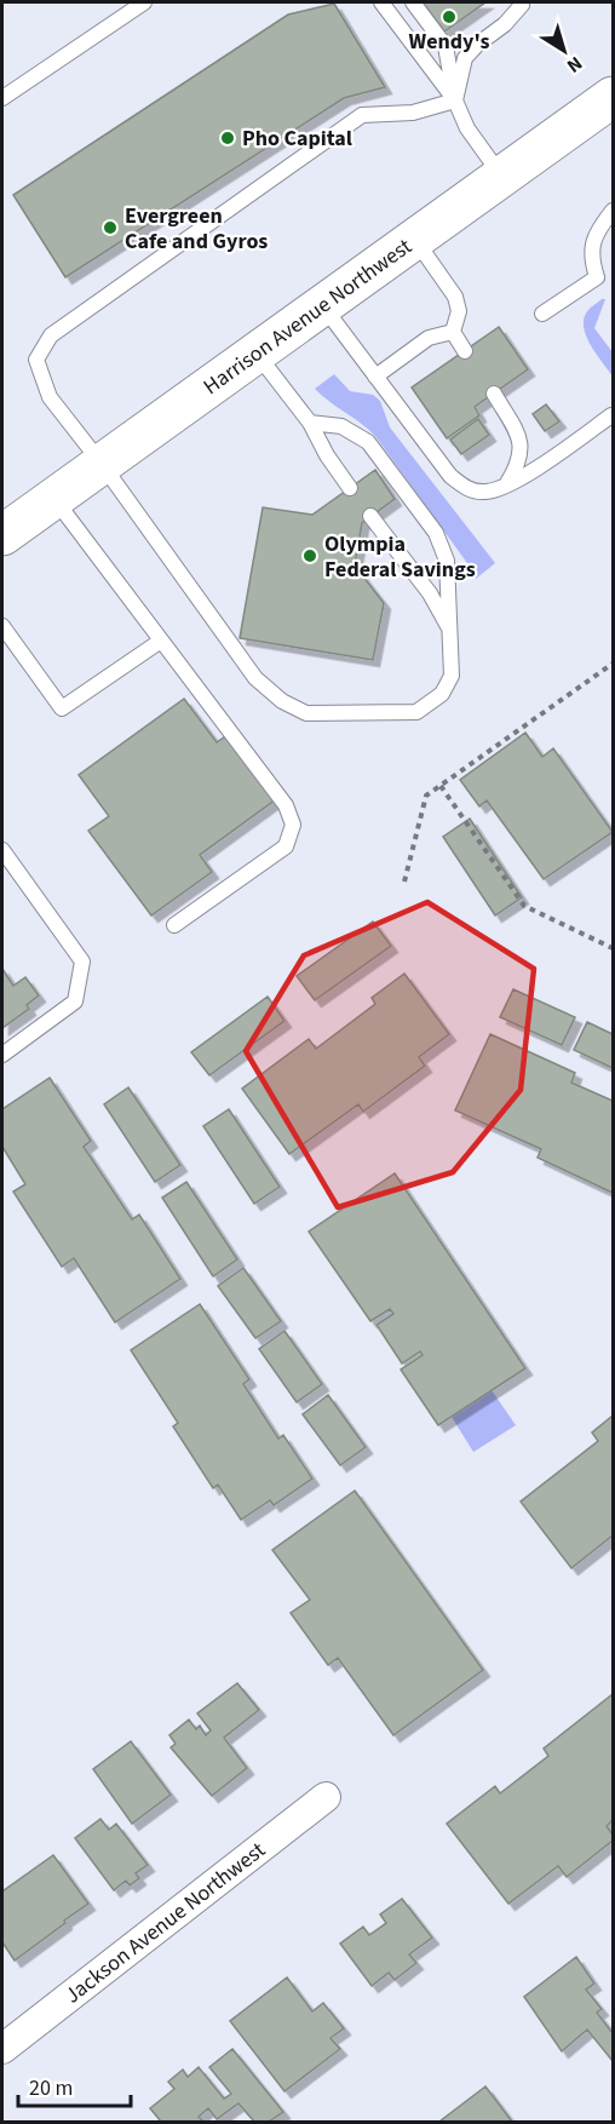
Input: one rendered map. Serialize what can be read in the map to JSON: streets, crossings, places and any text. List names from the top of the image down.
{
  "streets": {
    "main road": ["Harrison Avenue Northwest"],
    "street": ["Jackson Avenue Northwest"]
  },
  "places": [
    "Wendy's",
    "Pho Capital",
    "Evergreen Cafe and Gyros",
    "Olympia Federal Savings"
  ],
  "scale_bar": "20 m",
  "north": "bottom right"
}
